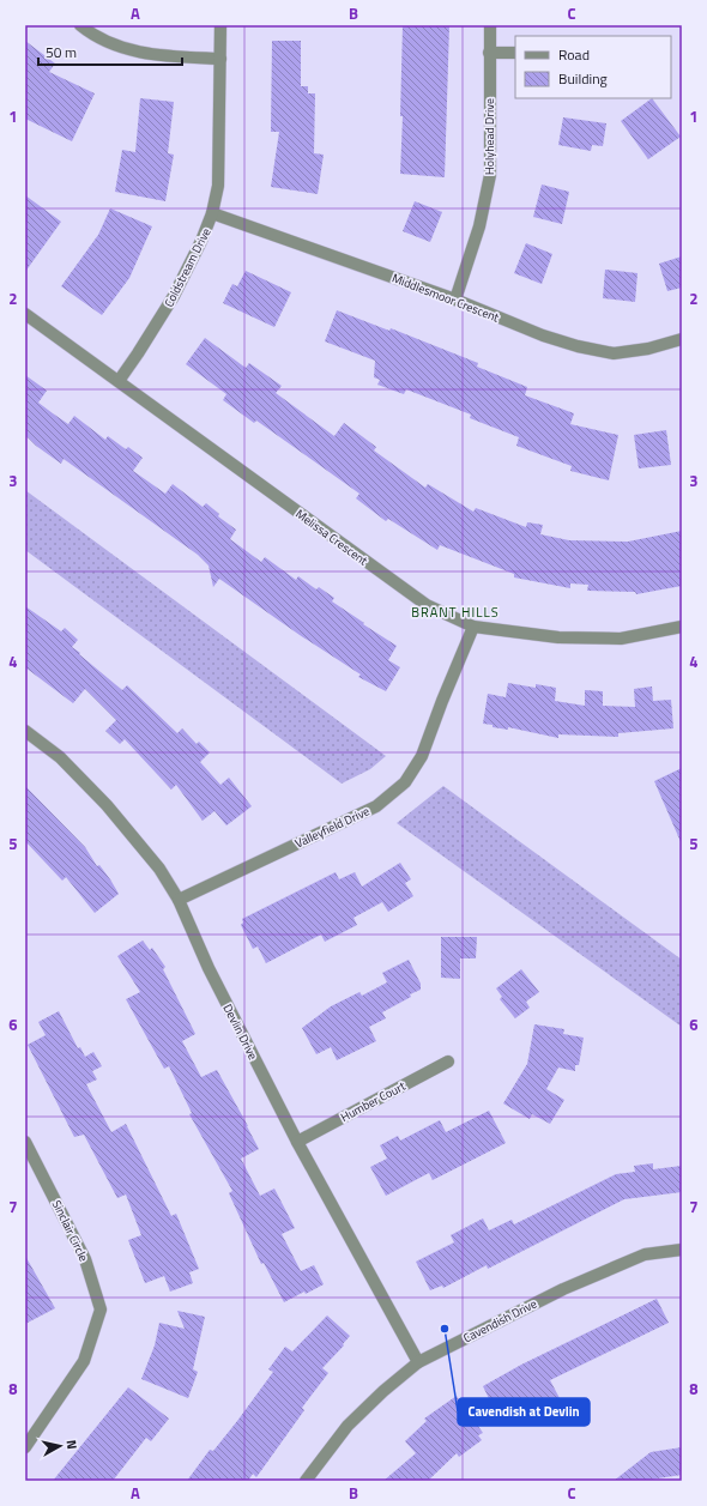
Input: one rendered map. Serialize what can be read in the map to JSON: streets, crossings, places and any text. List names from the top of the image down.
{
  "streets": {
    "street": [
      "Holyhead Drive",
      "Coldstream Drive",
      "Middlesmoor Crescent",
      "Melissa Crescent",
      "Valleyfield Drive",
      "Devlin Drive",
      "Humber Court",
      "Sinclair Circle",
      "Cavendish Drive"
    ]
  },
  "crossings": [
    ["Holyhead Drive", "Middlesmoor Crescent"],
    ["Coldstream Drive", "Middlesmoor Crescent"],
    ["Coldstream Drive", "Melissa Crescent"],
    ["Melissa Crescent", "Valleyfield Drive"],
    ["Valleyfield Drive", "Devlin Drive"],
    ["Devlin Drive", "Humber Court"],
    ["Devlin Drive", "Cavendish Drive"]
  ],
  "districts": ["BRANT HILLS"],
  "places": ["Cavendish at Devlin"],
  "legend": ["Road", "Building"],
  "scale_bar": "50 m",
  "north": "right",
  "grid": {
    "columns": ["A", "B", "C"],
    "rows": [
      "1",
      "2",
      "3",
      "4",
      "5",
      "6",
      "7",
      "8"
    ]
  }
}
